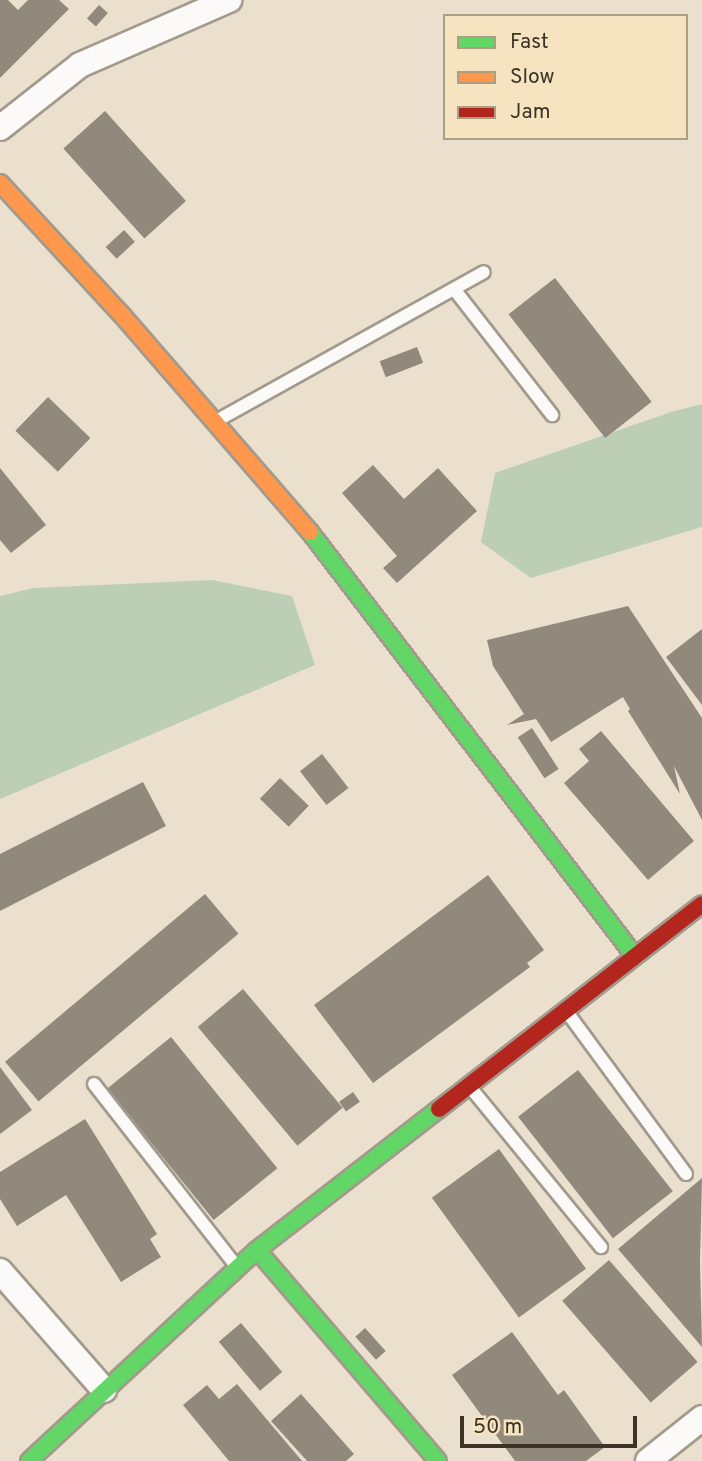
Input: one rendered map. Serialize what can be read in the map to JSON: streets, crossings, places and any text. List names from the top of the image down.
{
  "legend": ["Fast", "Slow", "Jam"],
  "scale_bar": "50 m"
}
